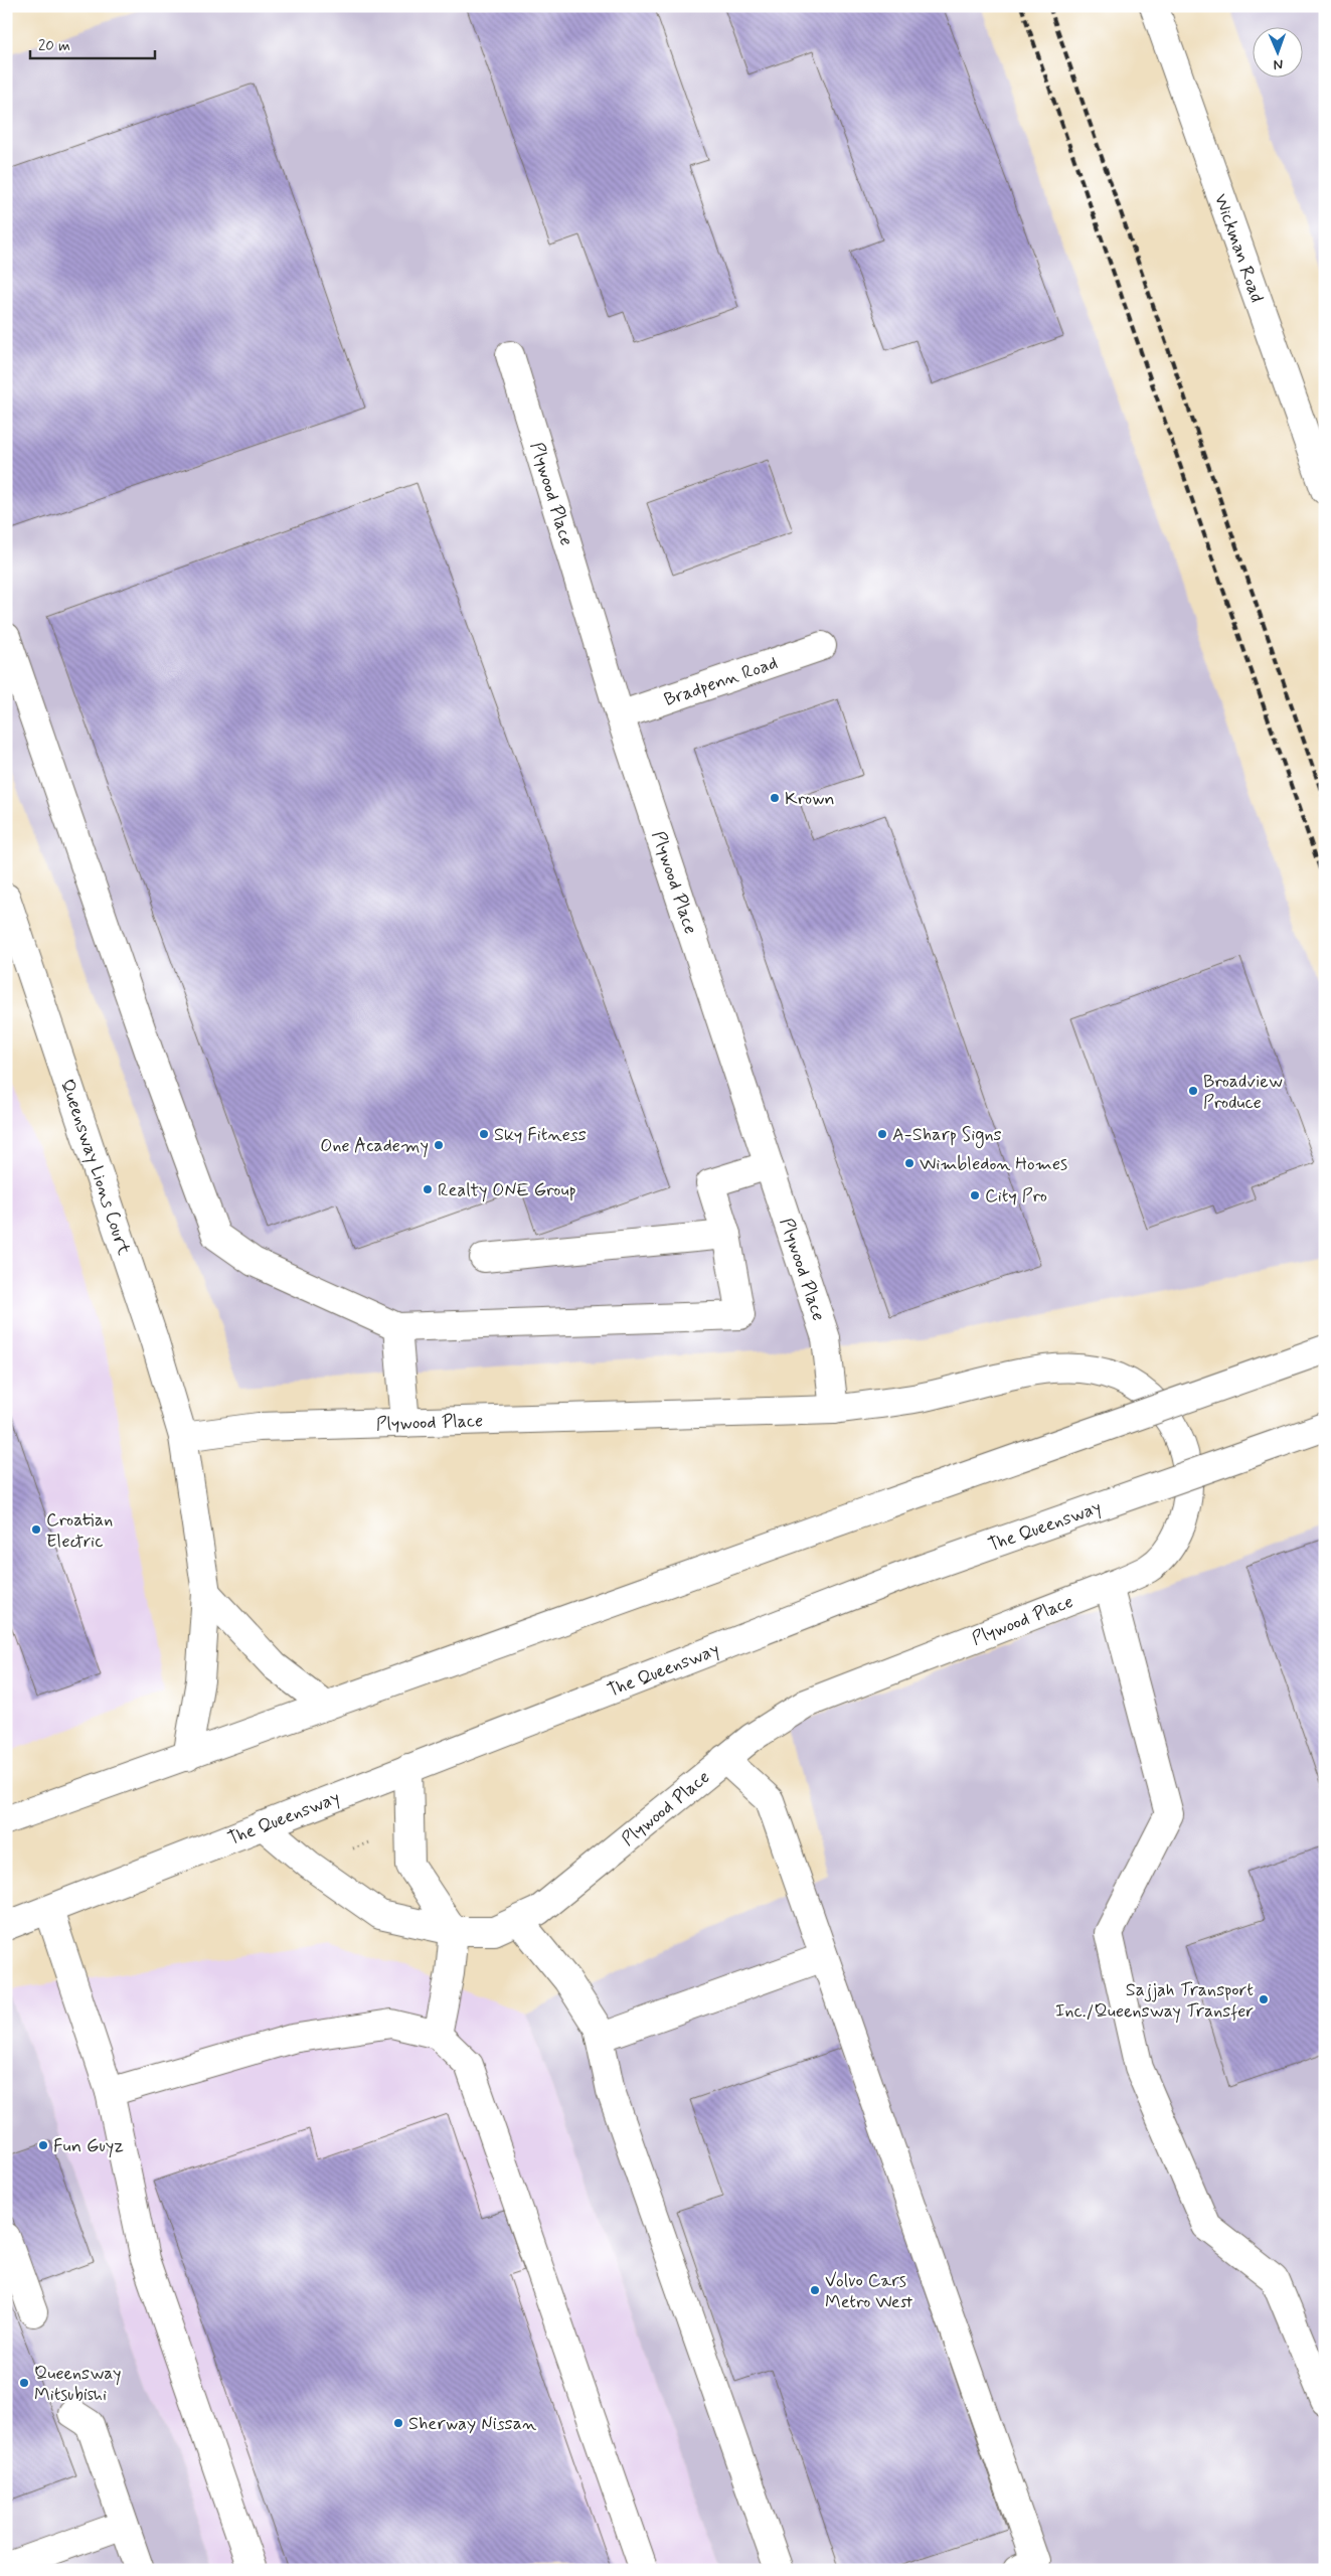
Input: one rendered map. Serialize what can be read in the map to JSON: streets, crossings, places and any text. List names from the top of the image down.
{
  "streets": {
    "street": [
      "Wickman Road",
      "Plywood Place",
      "Bradpenn Road",
      "Queensway Lions Court",
      "The Queensway"
    ]
  },
  "crossings": [
    ["Plywood Place", "Bradpenn Road"],
    ["Plywood Place", "Queensway Lions Court"],
    ["Plywood Place", "The Queensway"]
  ],
  "places": [
    "Krown",
    "Broadview Produce",
    "Sky Fitness",
    "A-Sharp Signs",
    "One Academy",
    "Wimbledon Homes",
    "Realty ONE Group",
    "City Pro",
    "Croatian Electric",
    "Sajjah Transport Inc./Queensway Transfer",
    "Fun Guyz",
    "Volvo Cars Metro West",
    "Queensway Mitsubishi",
    "Sherway Nissan"
  ],
  "scale_bar": "20 m",
  "north": "bottom"
}
